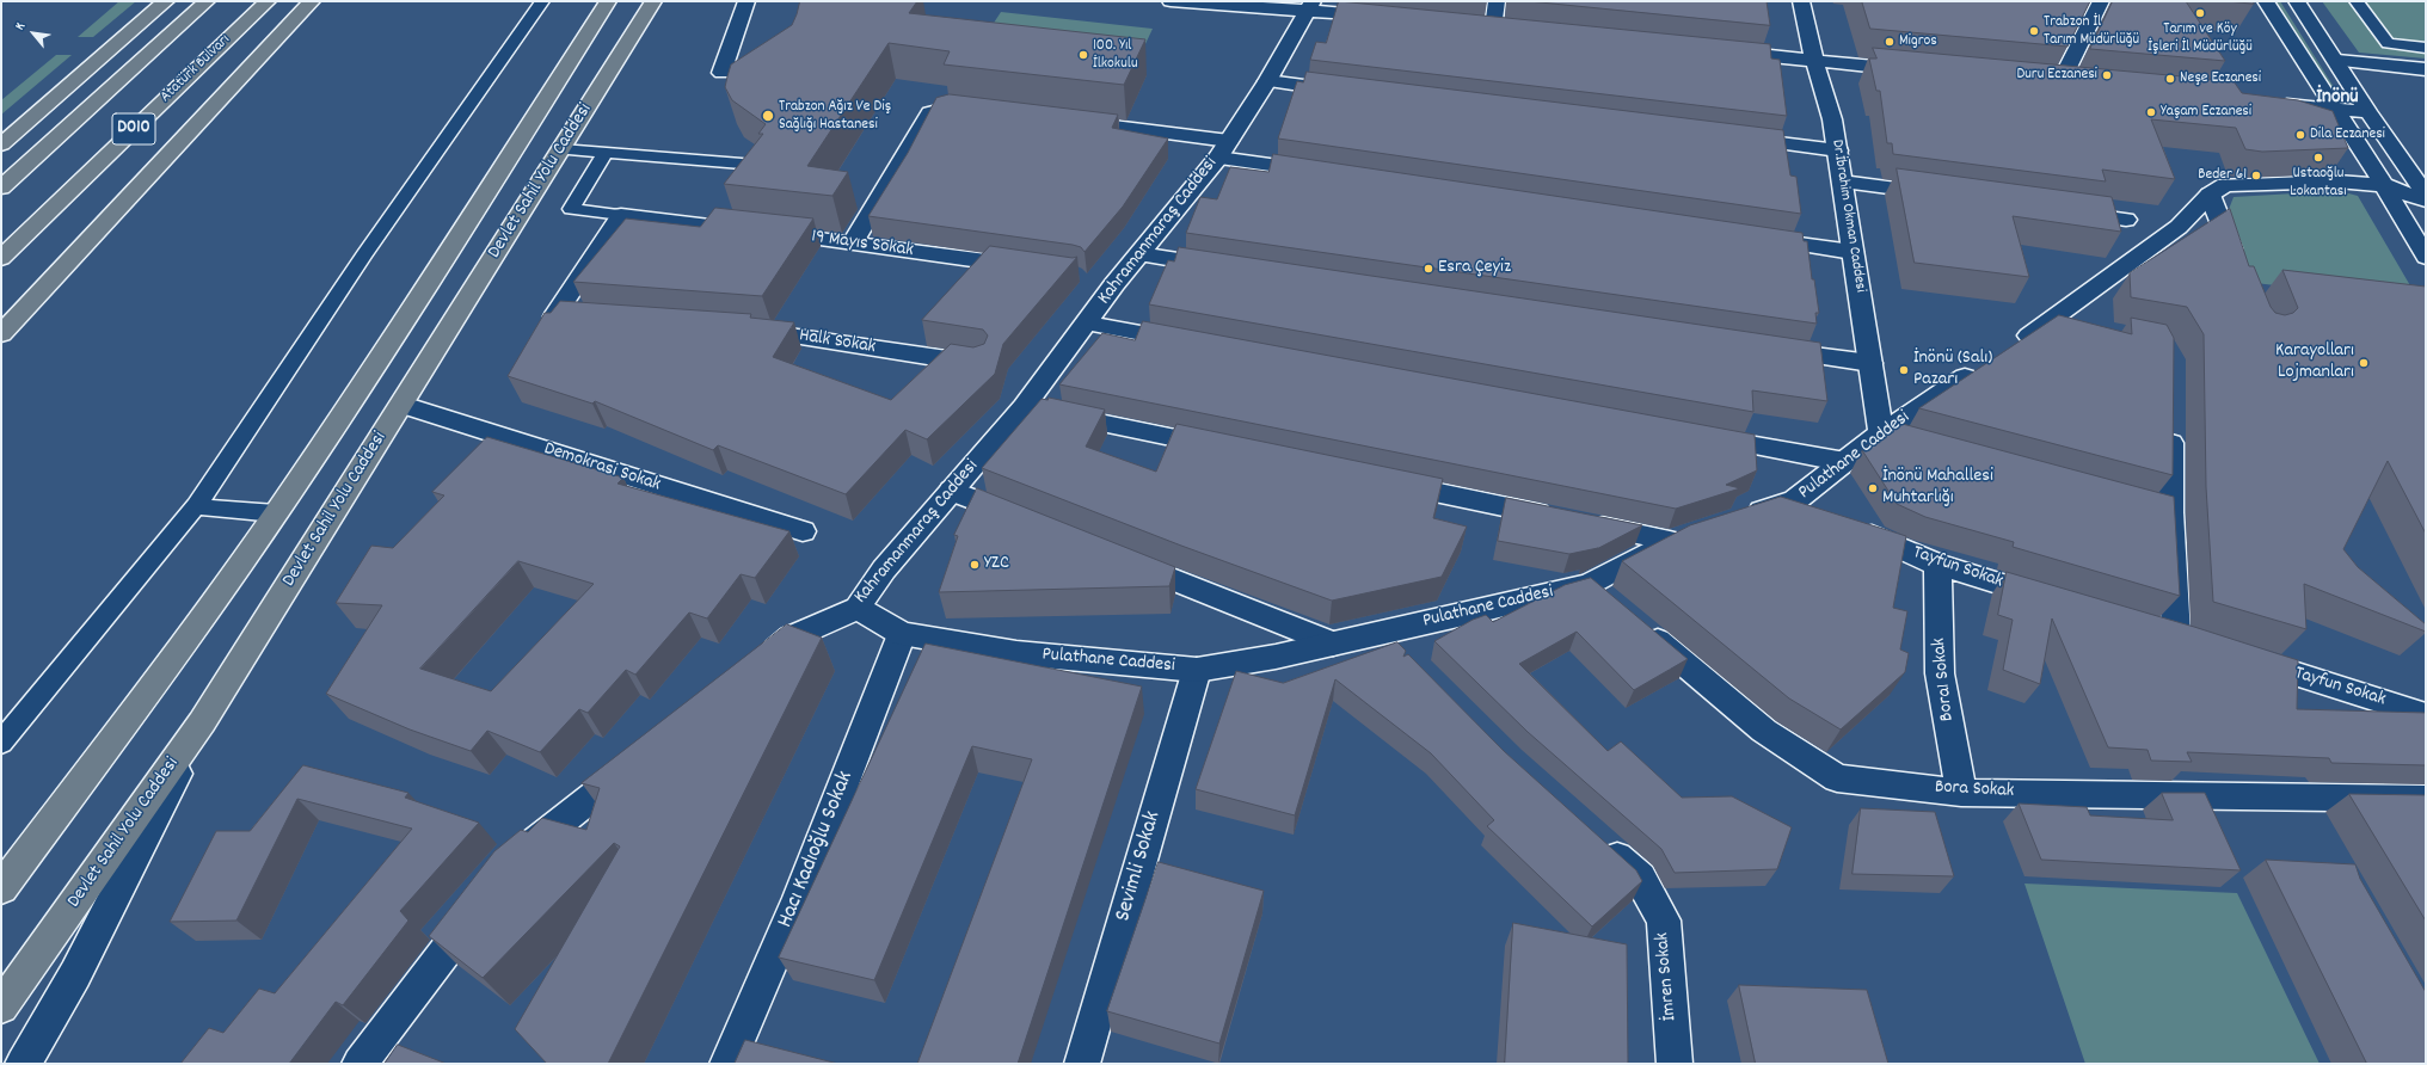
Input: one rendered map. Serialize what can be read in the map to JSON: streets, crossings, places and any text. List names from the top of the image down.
{
  "streets": {
    "main road": ["Atatürk Bulvarı", "D010", "Devlet Sahil Yolu Caddesi"],
    "street": [
      "Dr.İbrahim Okman Caddesi",
      "Kahramanmaraş Caddesi",
      "19 Mayıs Sokak",
      "Halk Sokak",
      "Pulathane Caddesi",
      "Demokrasi Sokak",
      "Tayfun Sokak",
      "Bora1 Sokak",
      "Bora Sokak",
      "Hacı Kadıoğlu Sokak",
      "Sevimli Sokak",
      "İmren Sokak"
    ]
  },
  "crossings": [
    ["Devlet Sahil Yolu Caddesi", "Demokrasi Sokak"],
    ["Dr.İbrahim Okman Caddesi", "Pulathane Caddesi"],
    ["Kahramanmaraş Caddesi", "Pulathane Caddesi"],
    ["Pulathane Caddesi", "Hacı Kadıoğlu Sokak"],
    ["Pulathane Caddesi", "Sevimli Sokak"],
    ["Tayfun Sokak", "Bora1 Sokak"],
    ["Bora1 Sokak", "Bora Sokak"]
  ],
  "districts": ["İnönü"],
  "places": [
    "Tarım ve Köy İşleri İl Müdürlüğü",
    "Trabzon İl Tarım Müdürlüğü",
    "Migros",
    "100. Yıl İlkokulu",
    "Duru Eczanesi",
    "Neşe Eczanesi",
    "Yaşam Eczanesi",
    "Trabzon Ağız Ve Diş Sağlığı Hastanesi",
    "Dila Eczanesi",
    "Ustaoğlu Lokantası",
    "Beder 61",
    "Esra Çeyiz",
    "Karayolları Lojmanları",
    "İnönü (Salı) Pazarı",
    "İnönü Mahallesi Muhtarlığı",
    "YZC"
  ],
  "north": "top left"
}
